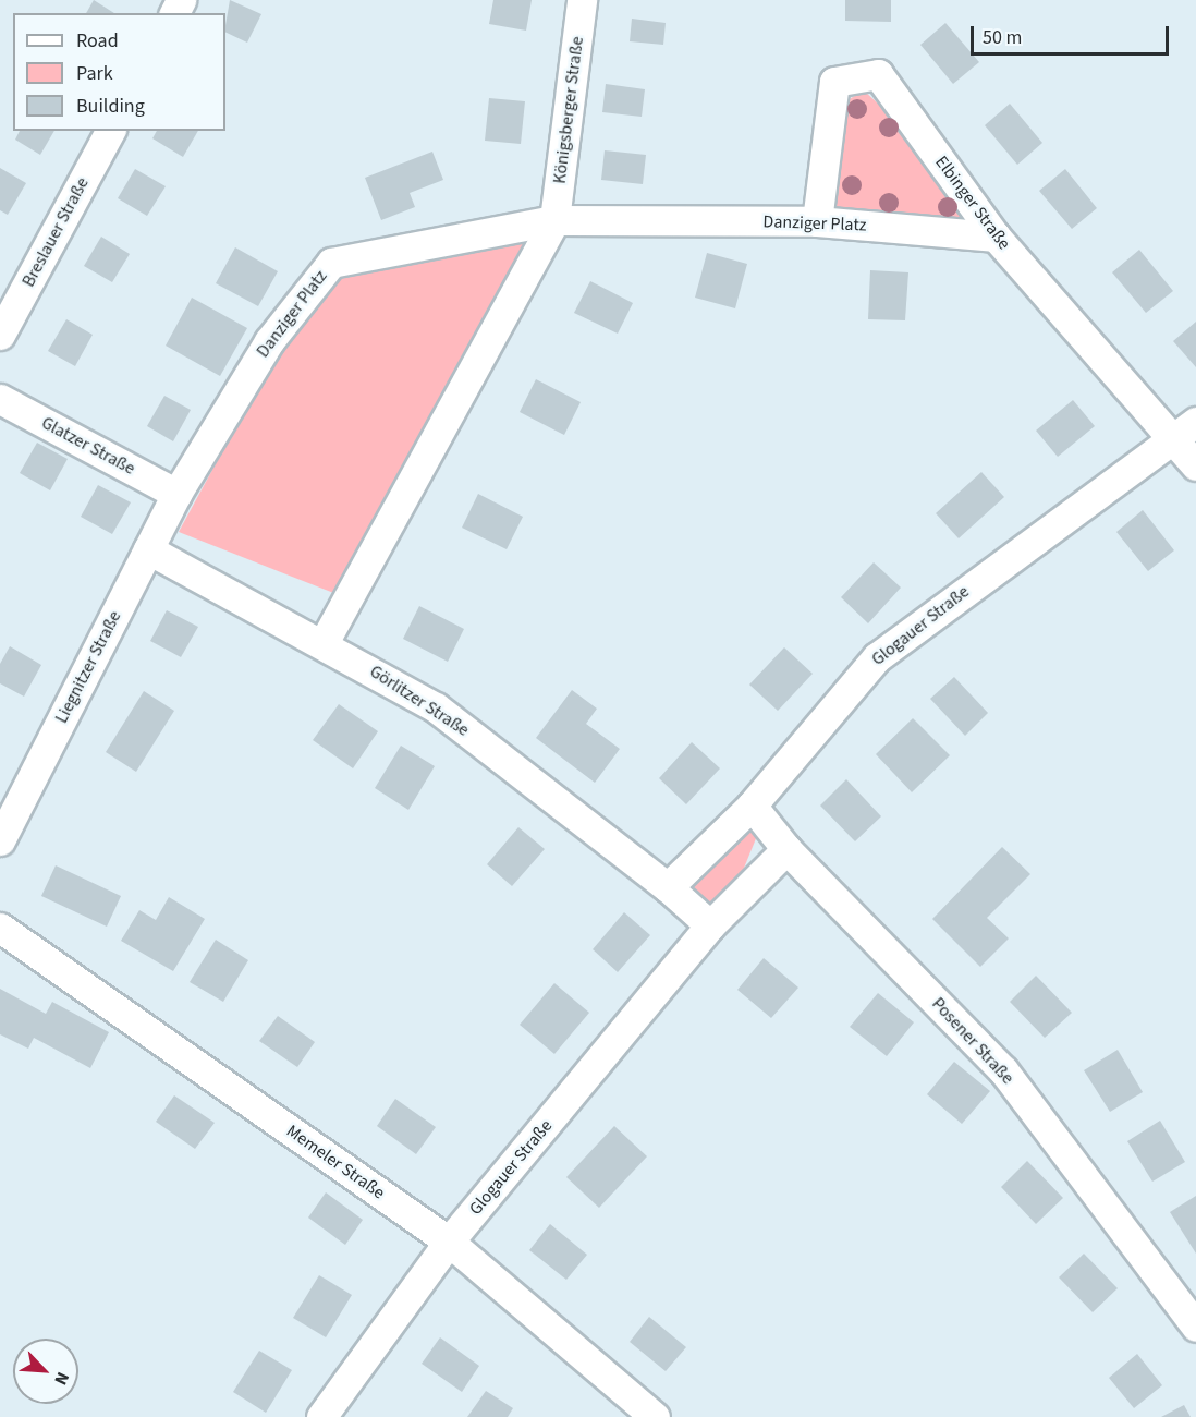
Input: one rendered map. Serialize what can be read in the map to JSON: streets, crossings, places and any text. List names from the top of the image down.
{
  "streets": {
    "street": [
      "Königsberger Straße",
      "Elbinger Straße",
      "Danziger Platz",
      "Breslauer Straße",
      "Glatzer Straße",
      "Glogauer Straße",
      "Liegnitzer Straße",
      "Görlitzer Straße",
      "Posener Straße",
      "Memeler Straße"
    ]
  },
  "crossings": [
    ["Königsberger Straße", "Danziger Platz"],
    ["Elbinger Straße", "Danziger Platz"],
    ["Elbinger Straße", "Glogauer Straße"],
    ["Danziger Platz", "Glatzer Straße"],
    ["Danziger Platz", "Liegnitzer Straße"],
    ["Glatzer Straße", "Liegnitzer Straße"],
    ["Glogauer Straße", "Görlitzer Straße"],
    ["Glogauer Straße", "Posener Straße"],
    ["Glogauer Straße", "Memeler Straße"],
    ["Liegnitzer Straße", "Görlitzer Straße"]
  ],
  "legend": ["Road", "Park", "Building"],
  "scale_bar": "50 m",
  "north": "bottom right"
}
